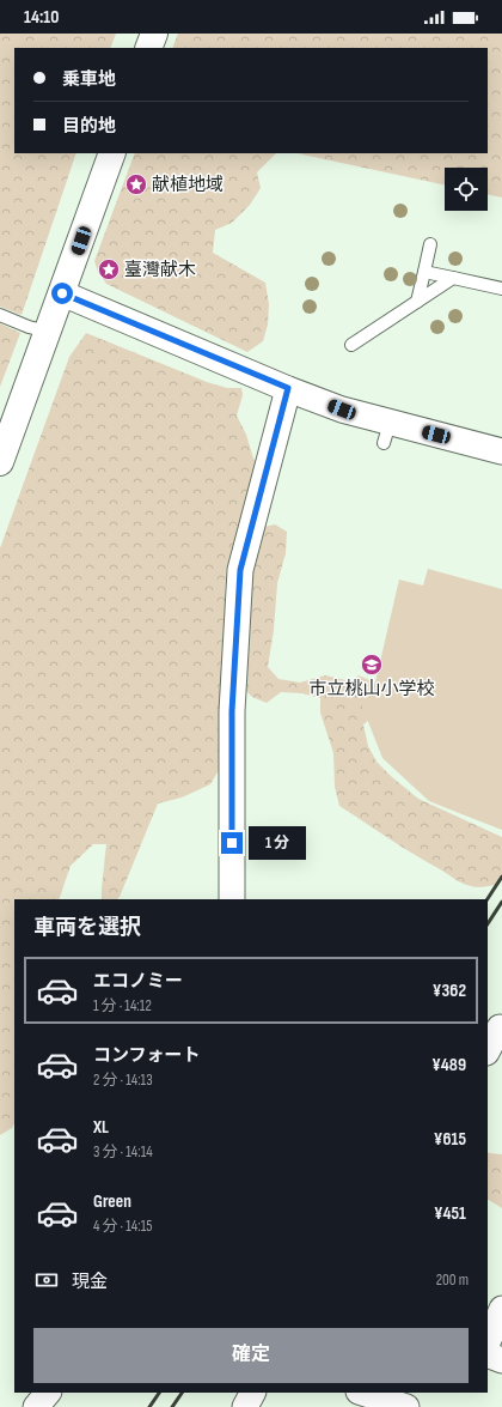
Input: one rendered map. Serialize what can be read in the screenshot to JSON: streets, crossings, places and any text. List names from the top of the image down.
{
  "places": {
    "place": ["献植地域", "臺灣献木"],
    "school or university": ["市立桃山小学校"]
  },
  "page": {
    "status": "14:10",
    "banner": ["乗車地", "目的地"],
    "bubble": "1 分",
    "heading": "車両を選択",
    "list": [
      {
        "name": "エコノミー",
        "note": "1 分 · 14:12",
        "value": "¥362"
      },
      {
        "name": "コンフォート",
        "note": "2 分 · 14:13",
        "value": "¥489"
      },
      {
        "name": "XL",
        "note": "3 分 · 14:14",
        "value": "¥615"
      },
      {
        "name": "Green",
        "note": "4 分 · 14:15",
        "value": "¥451"
      }
    ],
    "pay": ["現金", "200 m"],
    "buttons": "確定"
  }
}
